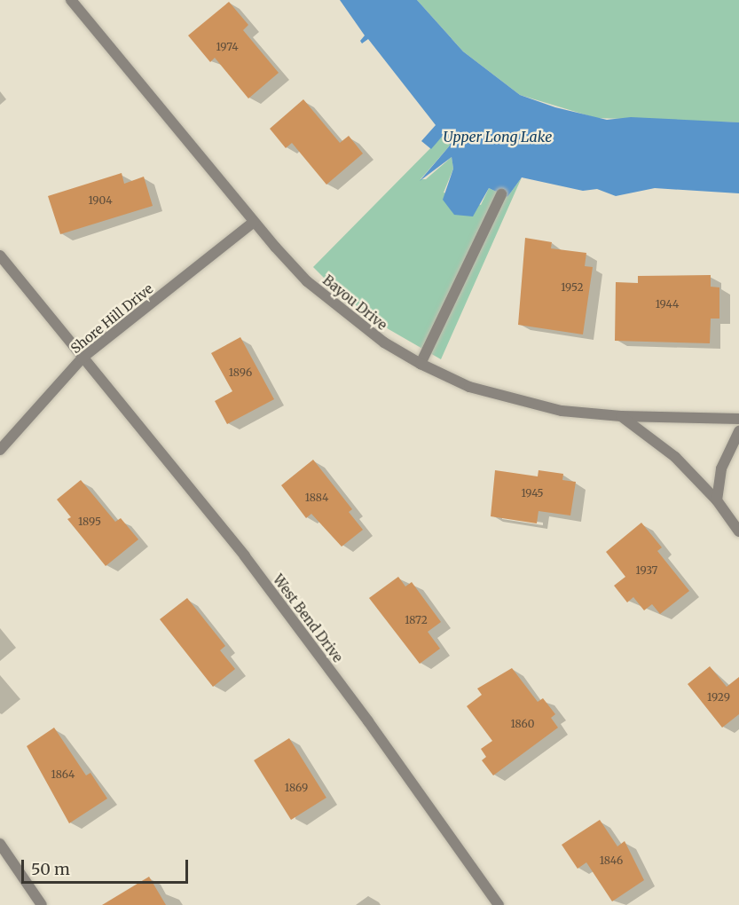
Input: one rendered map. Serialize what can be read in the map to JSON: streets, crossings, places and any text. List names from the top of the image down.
{
  "streets": {
    "street": ["Bayou Drive", "Shore Hill Drive", "West Bend Drive"]
  },
  "crossings": [
    ["Bayou Drive", "Shore Hill Drive"],
    ["Shore Hill Drive", "West Bend Drive"]
  ],
  "water": ["Upper Long Lake"],
  "house_numbers": [
    "1974",
    "1904",
    "1952",
    "1944",
    "1896",
    "1945",
    "1884",
    "1895",
    "1937",
    "1872",
    "1929",
    "1860",
    "1864",
    "1869",
    "1846"
  ],
  "scale_bar": "50 m"
}
